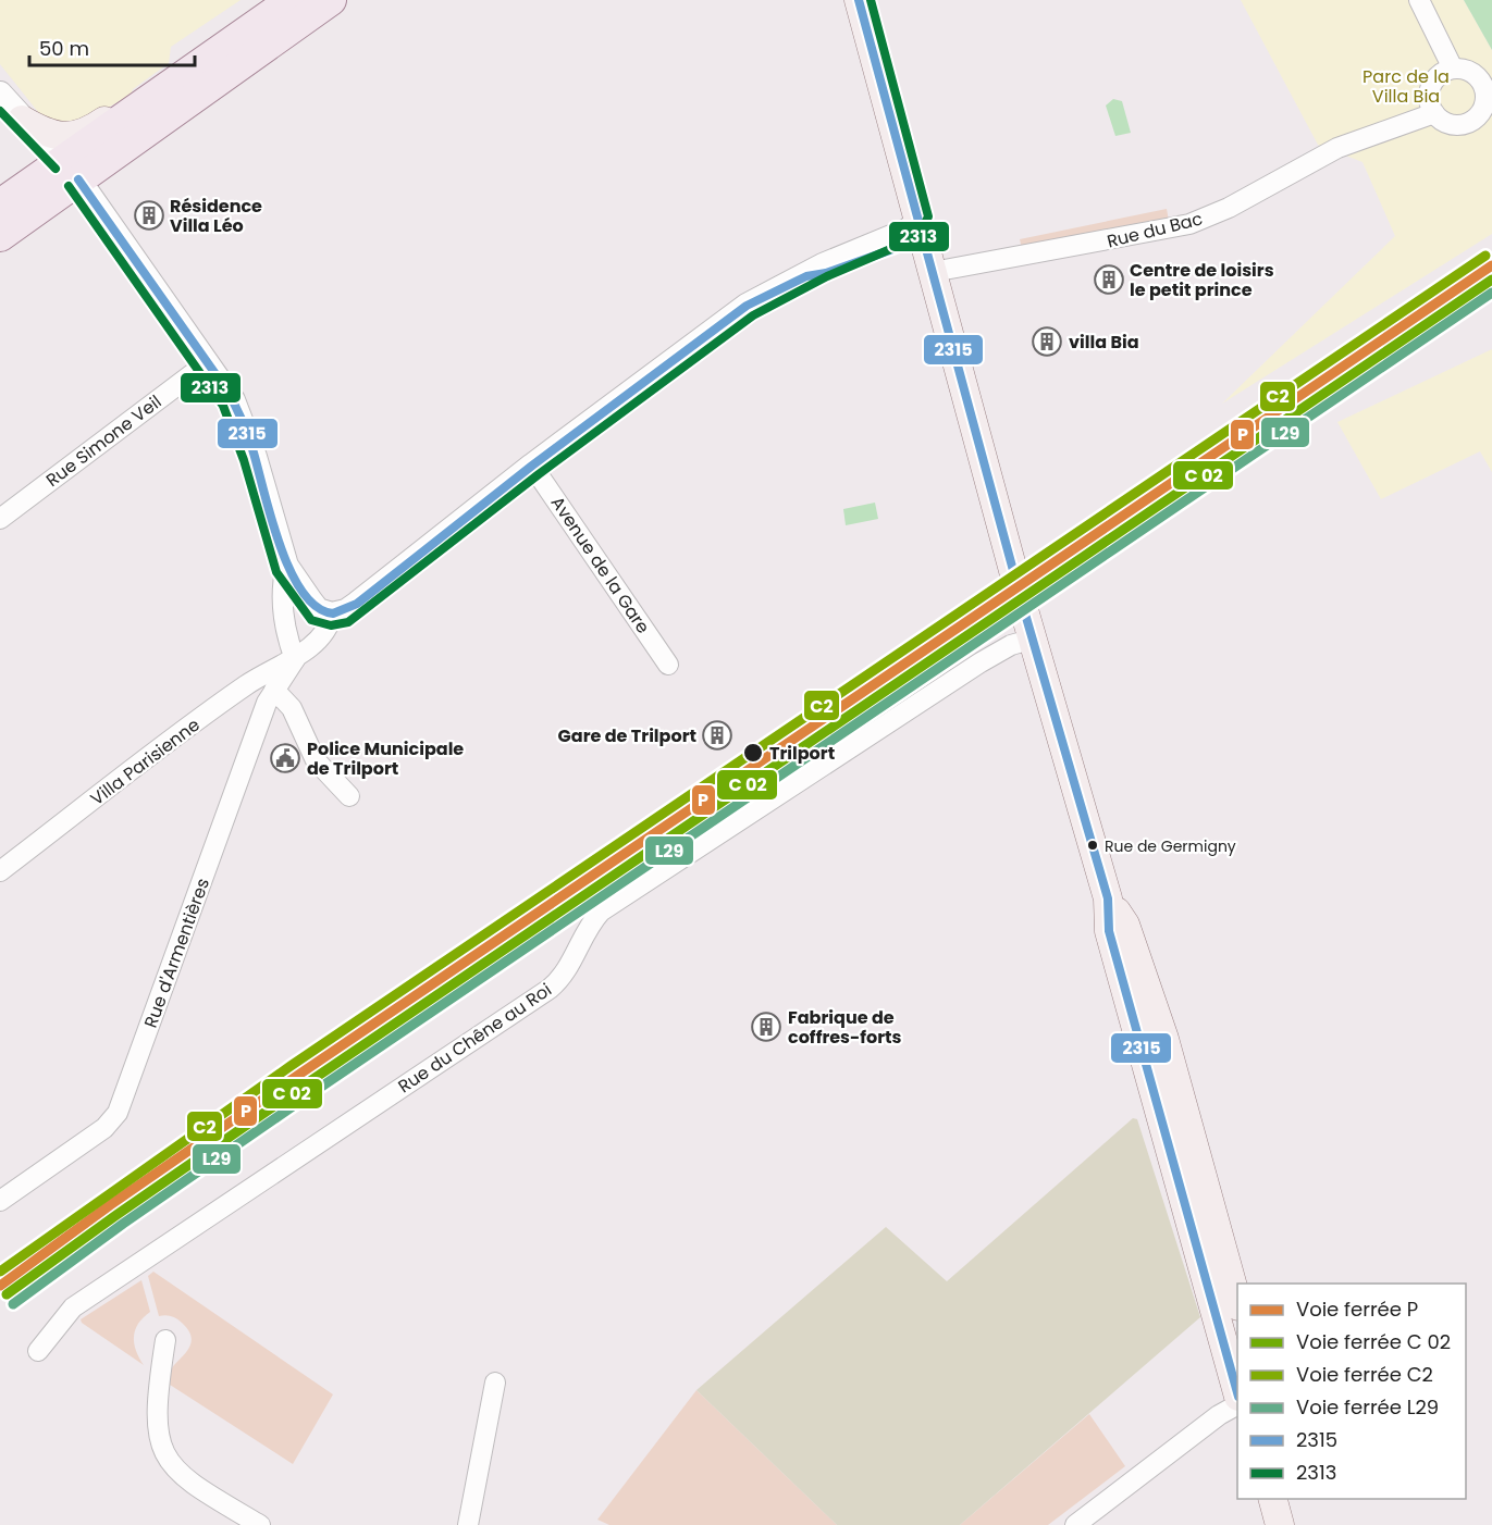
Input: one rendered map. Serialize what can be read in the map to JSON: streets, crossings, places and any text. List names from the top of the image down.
{
  "streets": {
    "street": [
      "Rue du Bac",
      "Rue Simone Veil",
      "Avenue de la Gare",
      "Villa Parisienne",
      "Rue d'Armentières",
      "Rue du Chêne au Roi"
    ]
  },
  "crossings": [
    ["Villa Parisienne", "Rue d'Armentières"]
  ],
  "parks": ["Parc de la Villa Bia"],
  "places": {
    "building": [
      "Résidence Villa Léo",
      "Centre de loisirs le petit prince",
      "villa Bia",
      "Gare de Trilport",
      "Fabrique de coffres-forts"
    ],
    "other": ["Trilport", "Rue de Germigny"],
    "public building": ["Police Municipale de Trilport"]
  },
  "lines": [
    "transit line 2315",
    "transit line 2313",
    "rail line C2",
    "rail line P",
    "rail line L29"
  ],
  "legend": [
    "Voie ferrée P",
    "Voie ferrée C 02",
    "Voie ferrée C2",
    "Voie ferrée L29",
    "2315",
    "2313"
  ],
  "scale_bar": "50 m"
}
